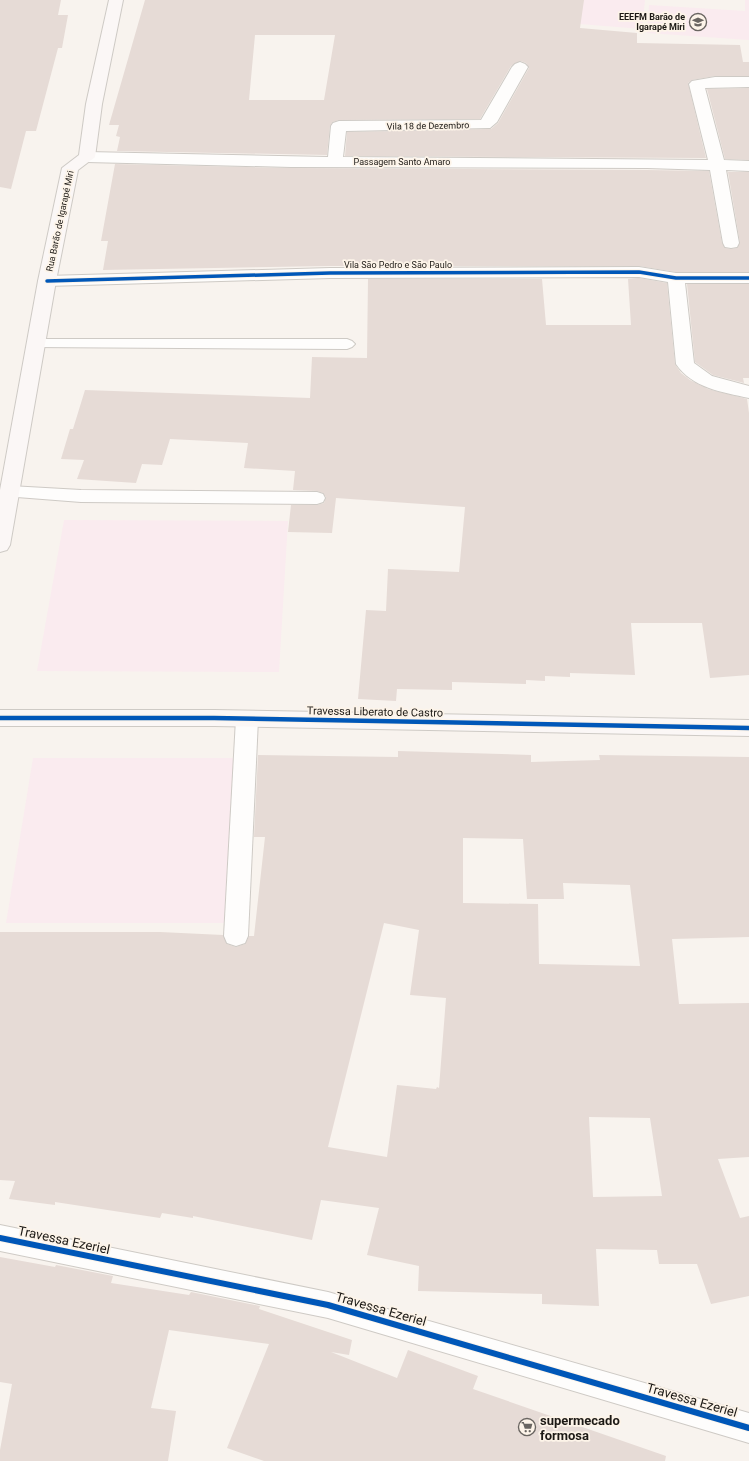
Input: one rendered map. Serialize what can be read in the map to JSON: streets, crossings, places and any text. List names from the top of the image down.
{
  "streets": {
    "main road": ["Rua Barão de Igarapé Miri", "Travessa Liberato de Castro"],
    "street": [
      "Vila 18 de Dezembro",
      "Passagem Santo Amaro",
      "Vila São Pedro e São Paulo",
      "Travessa Ezeriel"
    ]
  },
  "crossings": [
    ["Vila 18 de Dezembro", "Passagem Santo Amaro"],
    ["Passagem Santo Amaro", "Rua Barão de Igarapé Miri"],
    ["Rua Barão de Igarapé Miri", "Vila São Pedro e São Paulo"]
  ],
  "places": {
    "school or university": ["EEEFM Barão de Igarapé Miri"],
    "supermarket": ["supermecado formosa"]
  }
}
